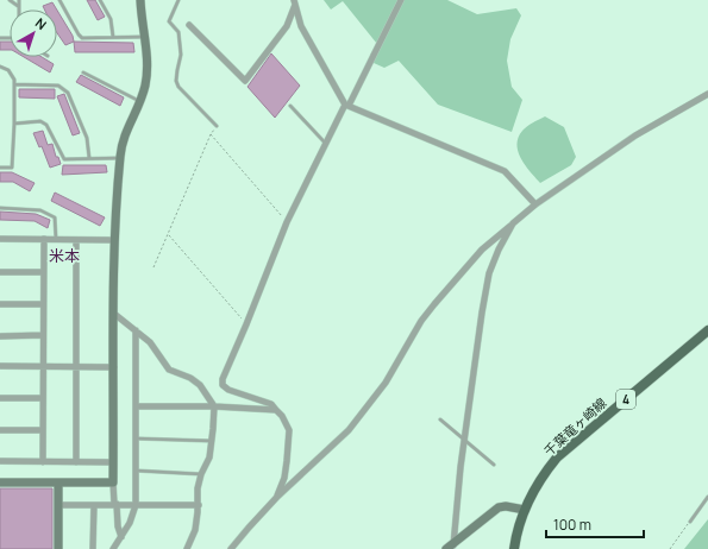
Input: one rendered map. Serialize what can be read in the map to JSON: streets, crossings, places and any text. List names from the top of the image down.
{
  "streets": {
    "main road": ["4", "千葉竜ヶ崎線"]
  },
  "districts": ["米本"],
  "scale_bar": "100 m",
  "north": "top right"
}
